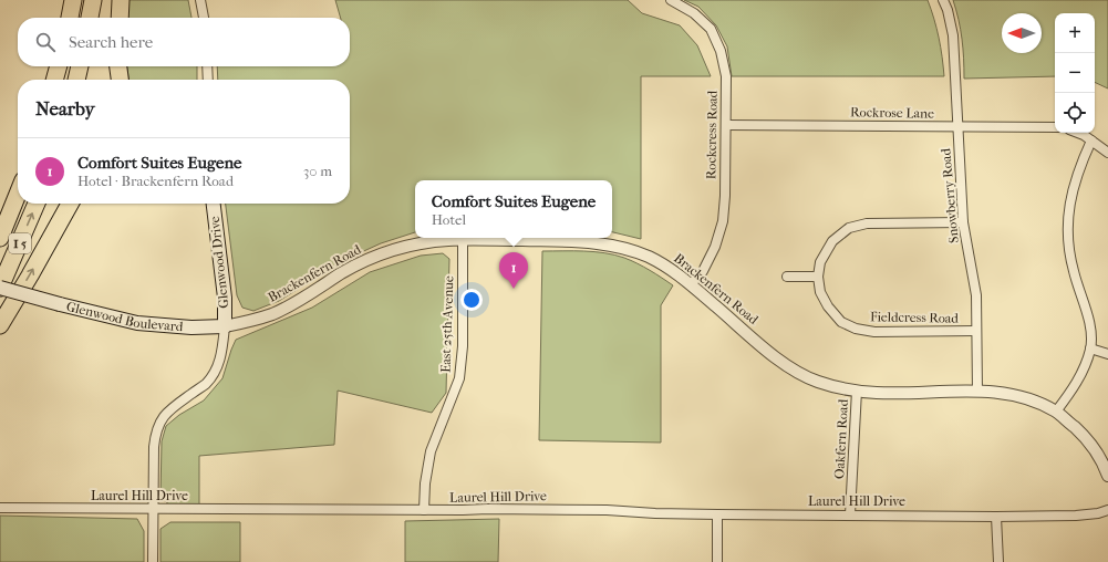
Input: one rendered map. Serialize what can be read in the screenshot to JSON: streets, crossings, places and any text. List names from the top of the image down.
{
  "streets": {
    "highway": ["I 5"],
    "main road": ["Glenwood Drive", "Glenwood Boulevard"],
    "street": [
      "Rockrose Lane",
      "Rockcress Road",
      "Snowberry Road",
      "Brackenfern Road",
      "Fieldcress Road",
      "East 25th Avenue",
      "Oakfern Road",
      "Laurel Hill Drive"
    ]
  },
  "crossings": [
    ["Rockrose Lane", "Rockcress Road"],
    ["Rockrose Lane", "Snowberry Road"],
    ["Rockcress Road", "Brackenfern Road"],
    ["Snowberry Road", "Brackenfern Road"],
    ["Snowberry Road", "Fieldcress Road"],
    ["I 5", "Glenwood Boulevard"],
    ["Glenwood Drive", "Brackenfern Road"],
    ["Glenwood Drive", "Glenwood Boulevard"],
    ["Brackenfern Road", "Glenwood Boulevard"],
    ["Brackenfern Road", "East 25th Avenue"],
    ["Brackenfern Road", "Oakfern Road"],
    ["East 25th Avenue", "Laurel Hill Drive"],
    ["Oakfern Road", "Laurel Hill Drive"]
  ],
  "north": "left",
  "page": {
    "map_buttons": ["+", "−"],
    "search": "Search here",
    "heading": "Nearby",
    "list": [
      {
        "mark": "1",
        "name": "Comfort Suites Eugene",
        "note": "Hotel · Brackenfern Road",
        "value": "30 m"
      }
    ],
    "popup": ["Comfort Suites Eugene", "Hotel"],
    "pins": "1"
  }
}
